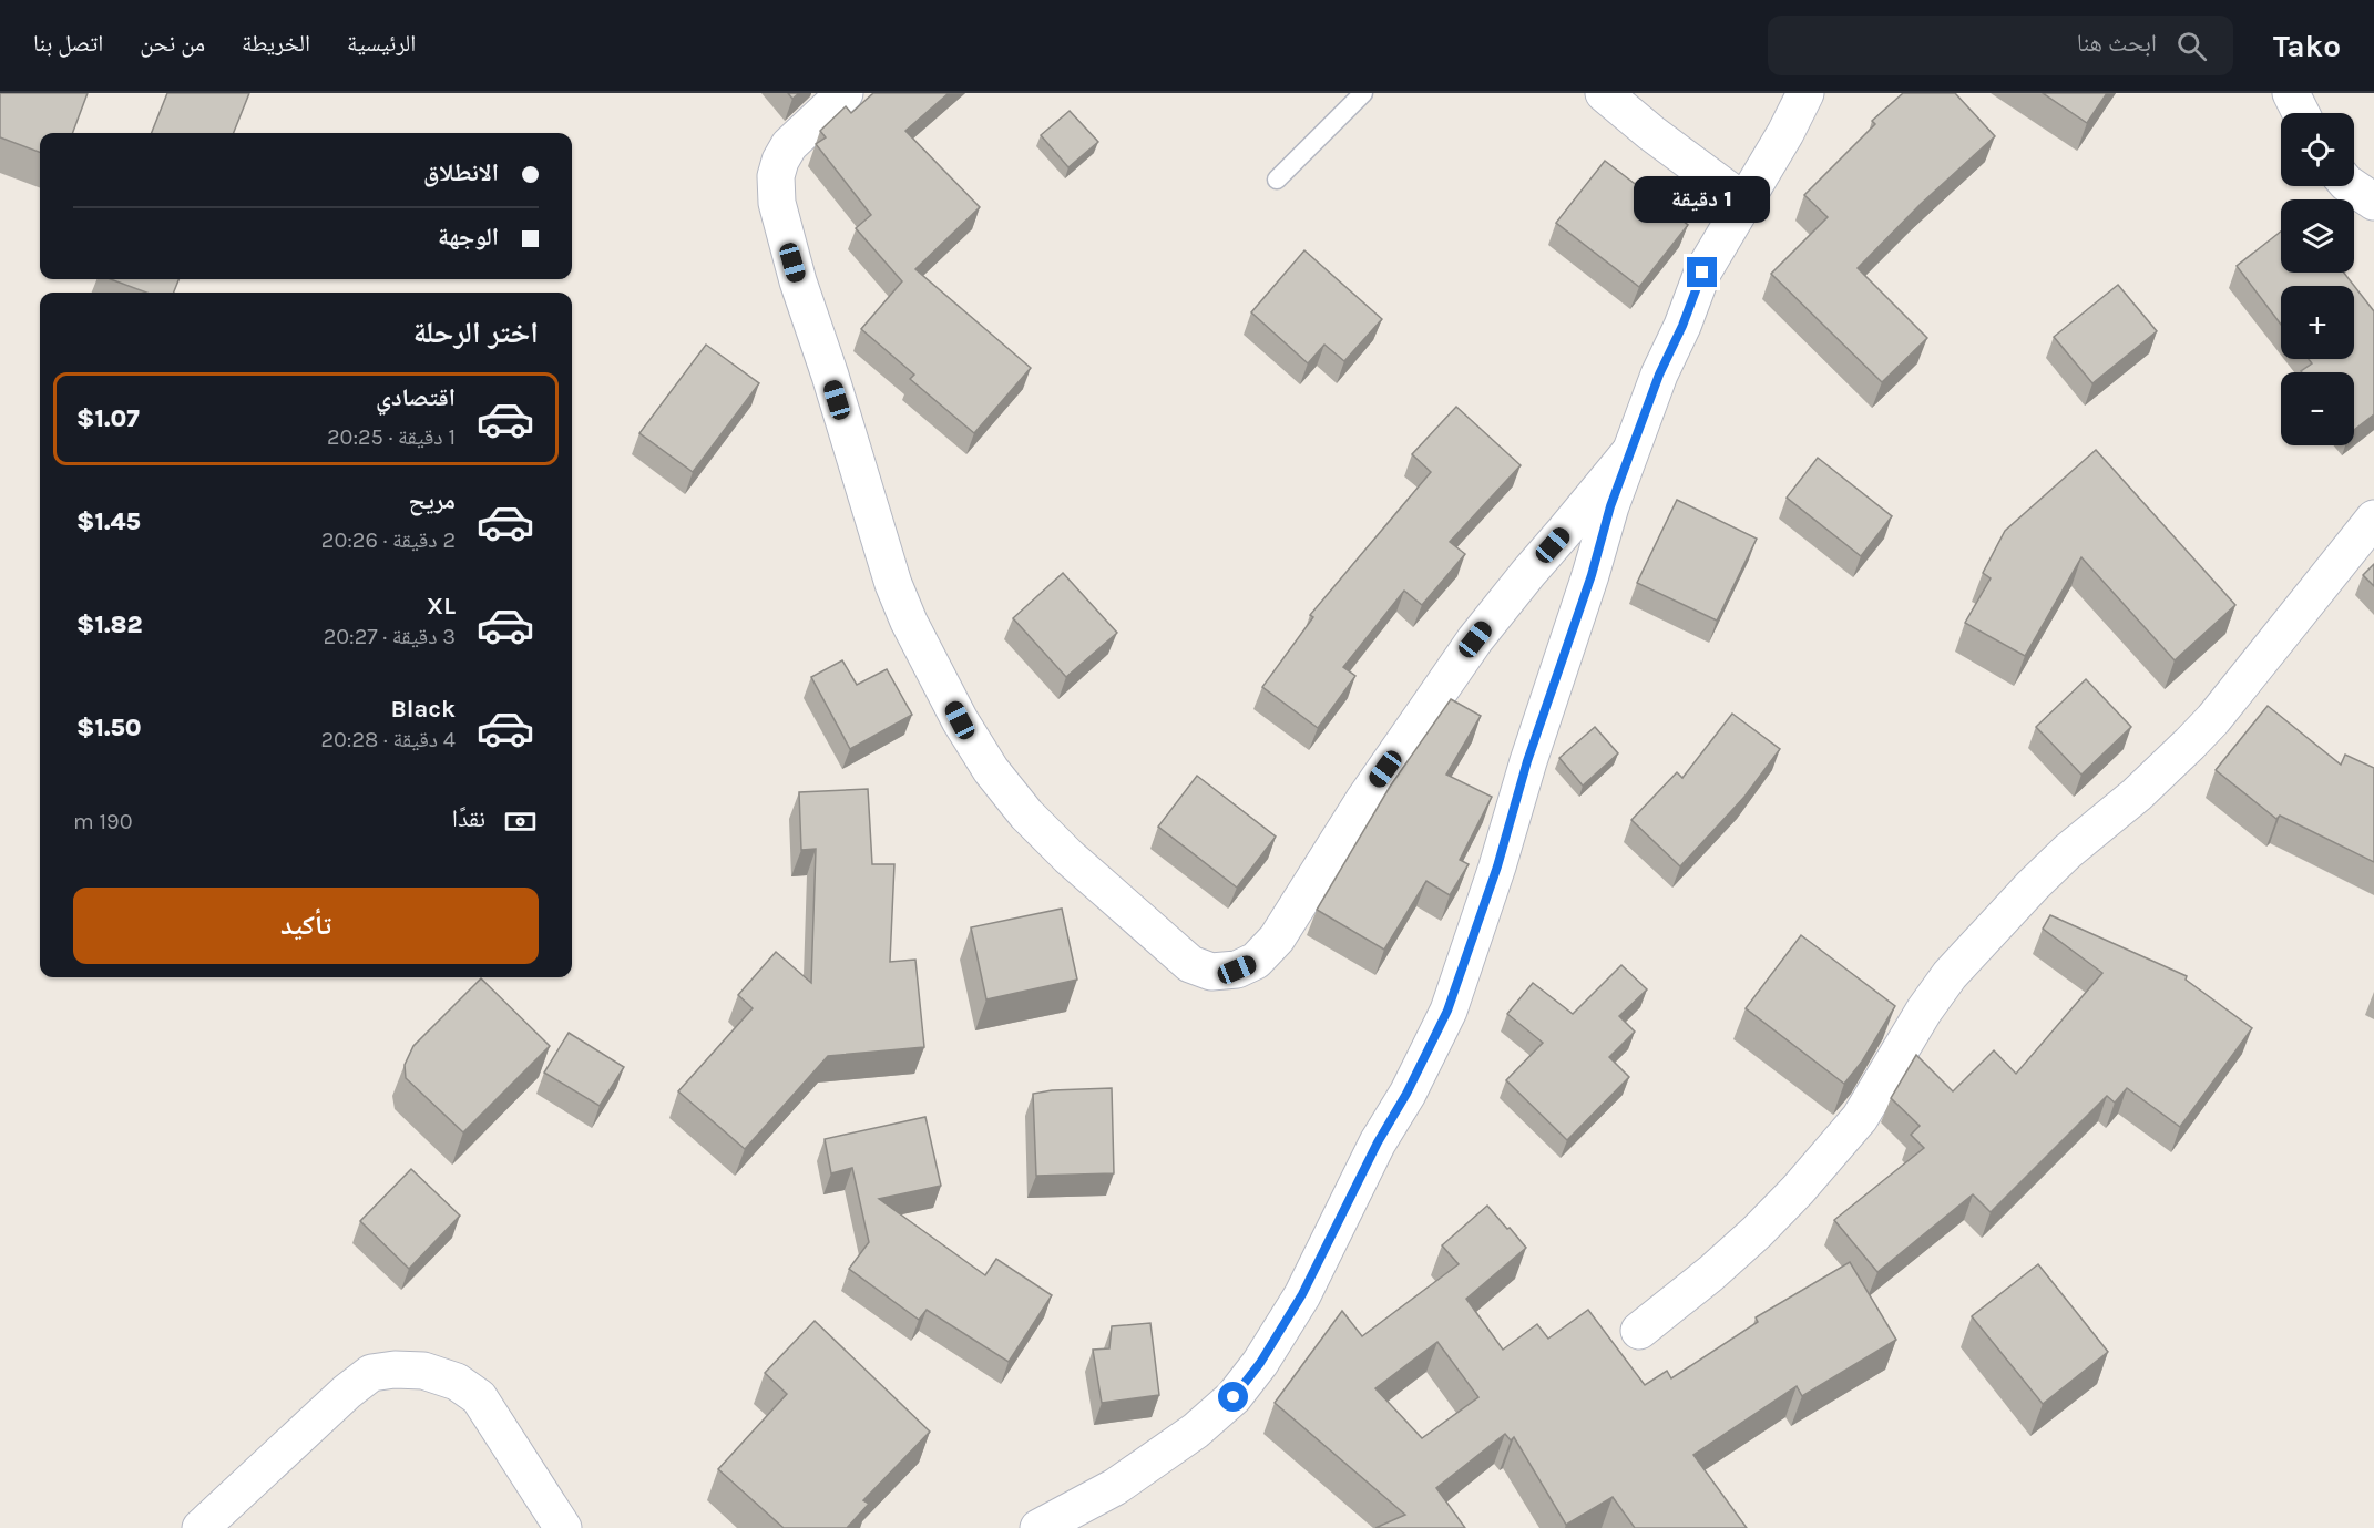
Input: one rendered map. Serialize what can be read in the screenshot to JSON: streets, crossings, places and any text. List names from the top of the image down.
{
  "page": {
    "header": "Tako",
    "search": "ابحث هنا",
    "nav": [
      "الرئيسية",
      "الخريطة",
      "من نحن",
      "اتصل بنا"
    ],
    "map_buttons": ["+", "−"],
    "banner": ["الانطلاق", "الوجهة"],
    "bubble": "1 دقيقة",
    "heading": "اختر الرحلة",
    "list": [
      {
        "name": "اقتصادي",
        "note": "1 دقيقة · 20:25",
        "value": "$1.07"
      },
      {
        "name": "مريح",
        "note": "2 دقيقة · 20:26",
        "value": "$1.45"
      },
      {
        "name": "XL",
        "note": "3 دقيقة · 20:27",
        "value": "$1.82"
      },
      {
        "name": "Black",
        "note": "4 دقيقة · 20:28",
        "value": "$1.50"
      }
    ],
    "pay": ["نقدًا", "190 m"],
    "buttons": "تأكيد"
  }
}
